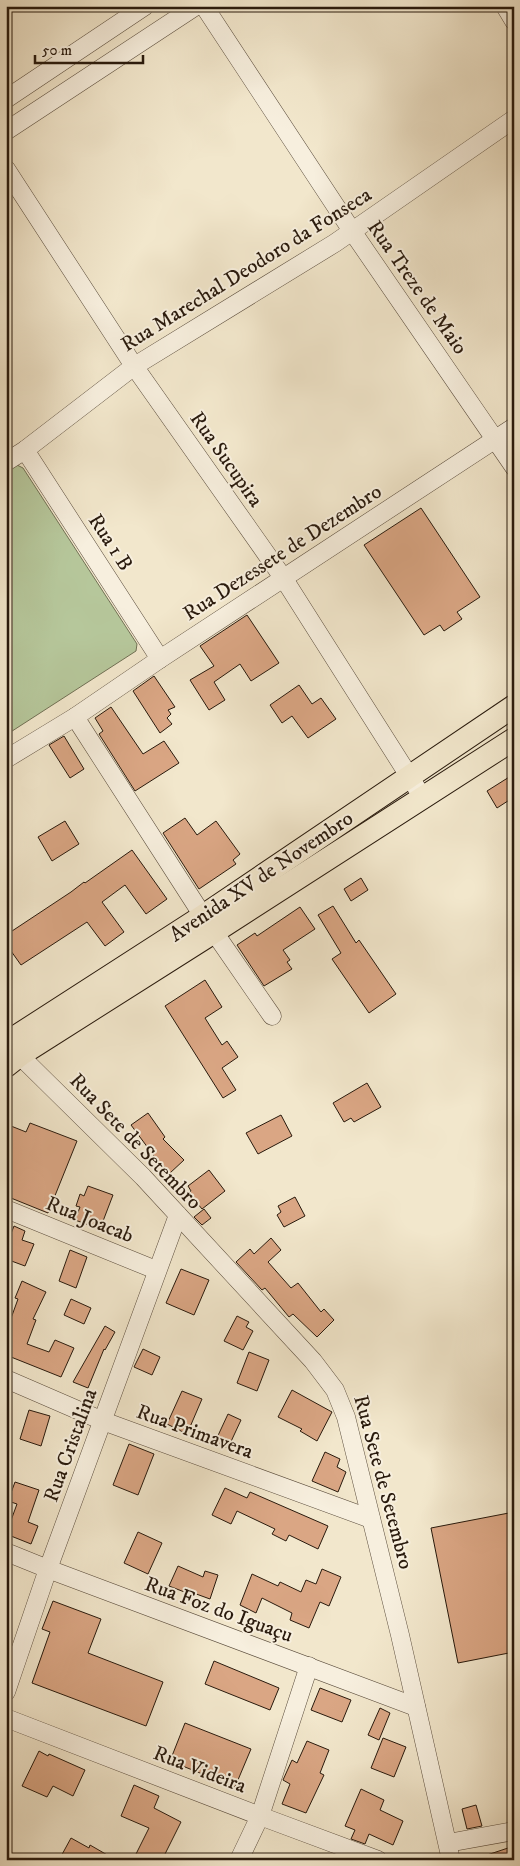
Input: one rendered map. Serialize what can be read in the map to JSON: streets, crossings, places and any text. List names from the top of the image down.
{
  "streets": {
    "main road": ["Avenida XV de Novembro"],
    "street": [
      "Rua Marechal Deodoro da Fonseca",
      "Rua Treze de Maio",
      "Rua Sucupira",
      "Rua 1 B",
      "Rua Dezessete de Dezembro",
      "Rua Sete de Setembro",
      "Rua Joacab",
      "Rua Primavera",
      "Rua Cristalina",
      "Rua Foz do Iguaçu",
      "Rua Videira"
    ]
  },
  "crossings": [
    ["Rua Marechal Deodoro da Fonseca", "Rua Treze de Maio"],
    ["Rua Marechal Deodoro da Fonseca", "Rua Sucupira"],
    ["Rua Marechal Deodoro da Fonseca", "Rua 1 B"],
    ["Rua Treze de Maio", "Rua Dezessete de Dezembro"],
    ["Rua Sucupira", "Rua Dezessete de Dezembro"],
    ["Rua Sucupira", "Avenida XV de Novembro"],
    ["Rua 1 B", "Rua Dezessete de Dezembro"],
    ["Avenida XV de Novembro", "Rua Sete de Setembro"],
    ["Rua Sete de Setembro", "Rua Primavera"],
    ["Rua Sete de Setembro", "Rua Cristalina"],
    ["Rua Sete de Setembro", "Rua Foz do Iguaçu"],
    ["Rua Joacab", "Rua Cristalina"],
    ["Rua Primavera", "Rua Cristalina"],
    ["Rua Cristalina", "Rua Foz do Iguaçu"]
  ],
  "scale_bar": "50 m"
}
